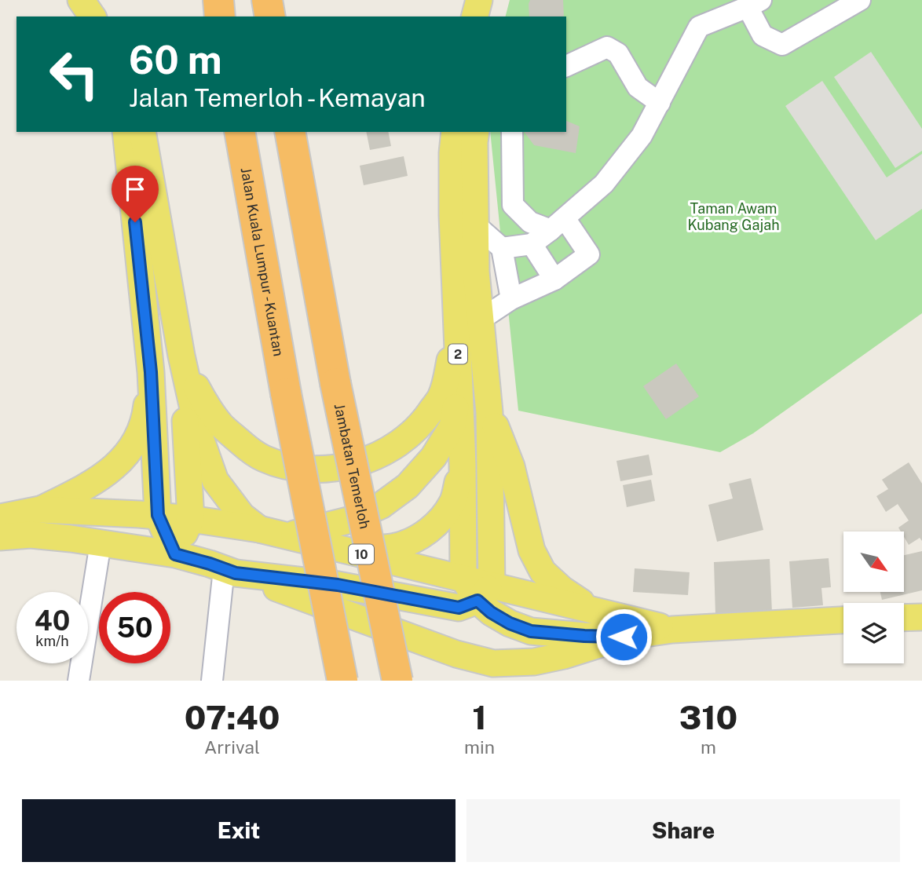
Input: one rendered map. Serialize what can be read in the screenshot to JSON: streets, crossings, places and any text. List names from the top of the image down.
{
  "streets": {
    "highway": ["Jalan Kuala Lumpur - Kuantan", "Jambatan Temerloh"],
    "main road": ["2", "10"]
  },
  "crossings": [
    ["2", "10"]
  ],
  "parks": ["Taman Awam Kubang Gajah"],
  "north": "bottom right",
  "page": {
    "turn": ["60 m", "Jalan Temerloh - Kemayan"],
    "speed": "40 km/h",
    "limit": "50",
    "eta": [
      "07:40",
      "Arrival",
      "1",
      "min",
      "310",
      "m"
    ],
    "buttons": ["Exit", "Share"]
  }
}
